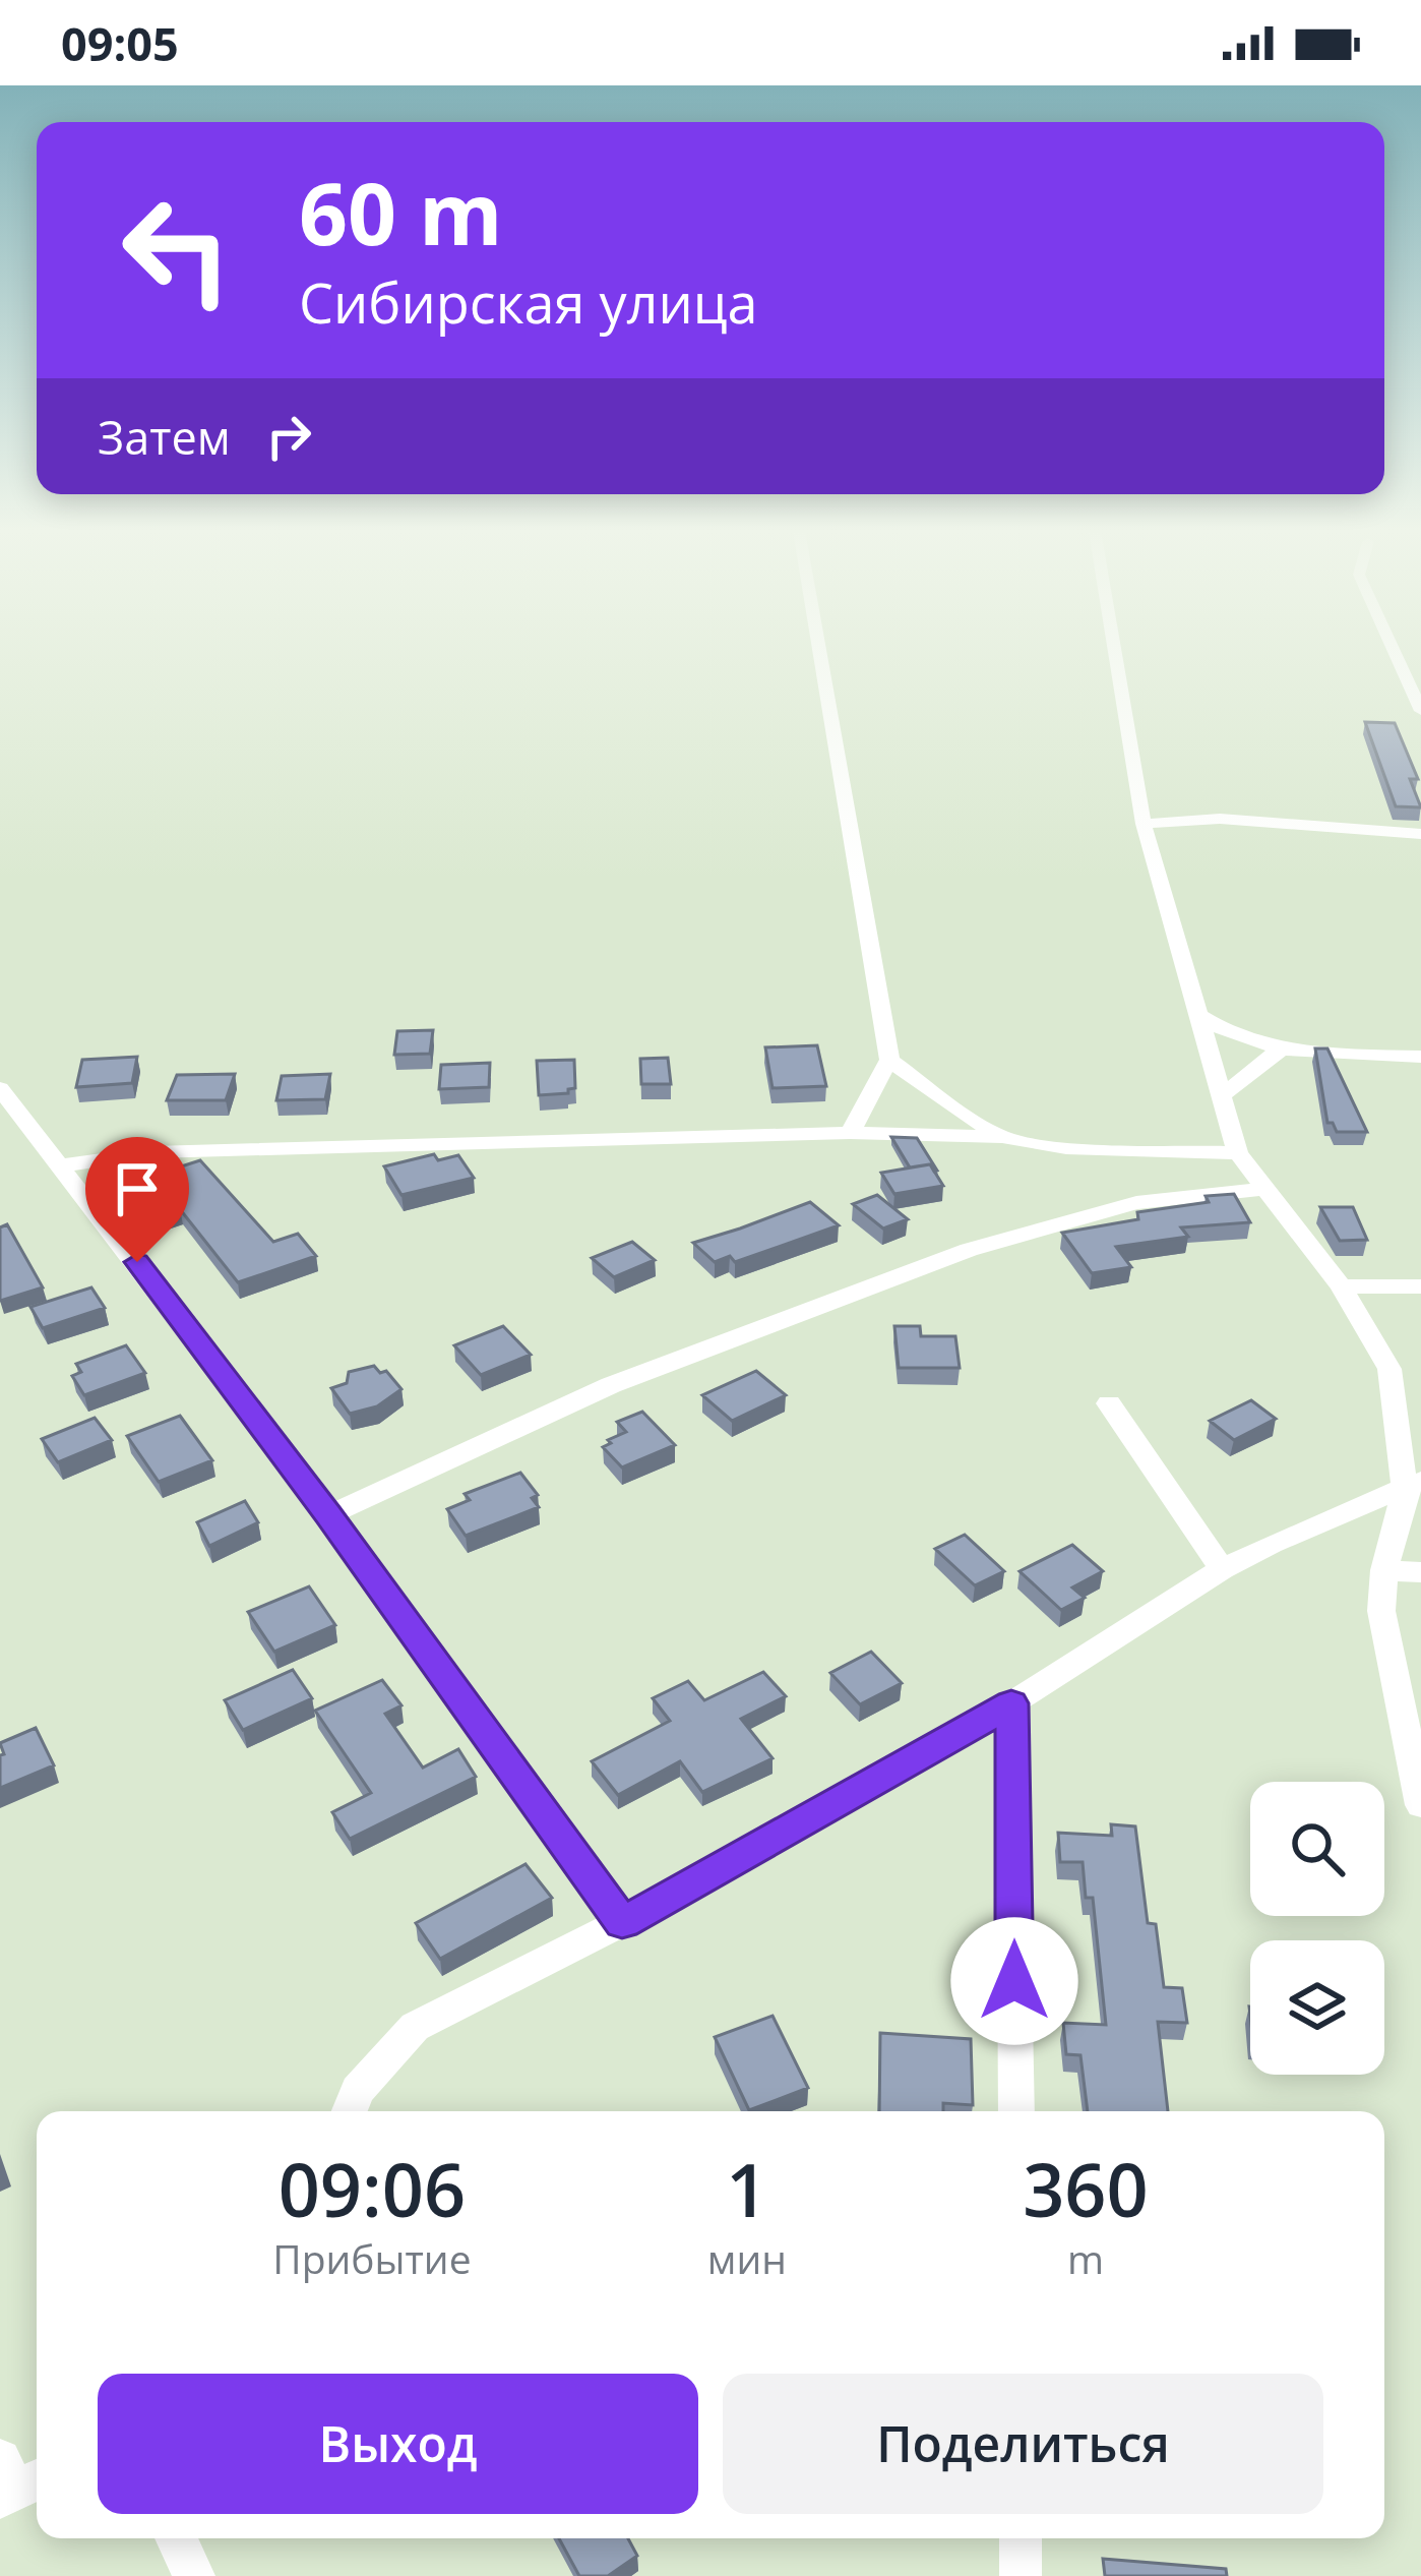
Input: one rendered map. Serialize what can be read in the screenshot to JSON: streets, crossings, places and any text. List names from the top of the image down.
{
  "page": {
    "status": "09:05",
    "turn": ["60 m", "Сибирская улица"],
    "then": "Затем",
    "eta": [
      "09:06",
      "Прибытие",
      "1",
      "мин",
      "360",
      "m"
    ],
    "buttons": ["Выход", "Поделиться"]
  }
}
